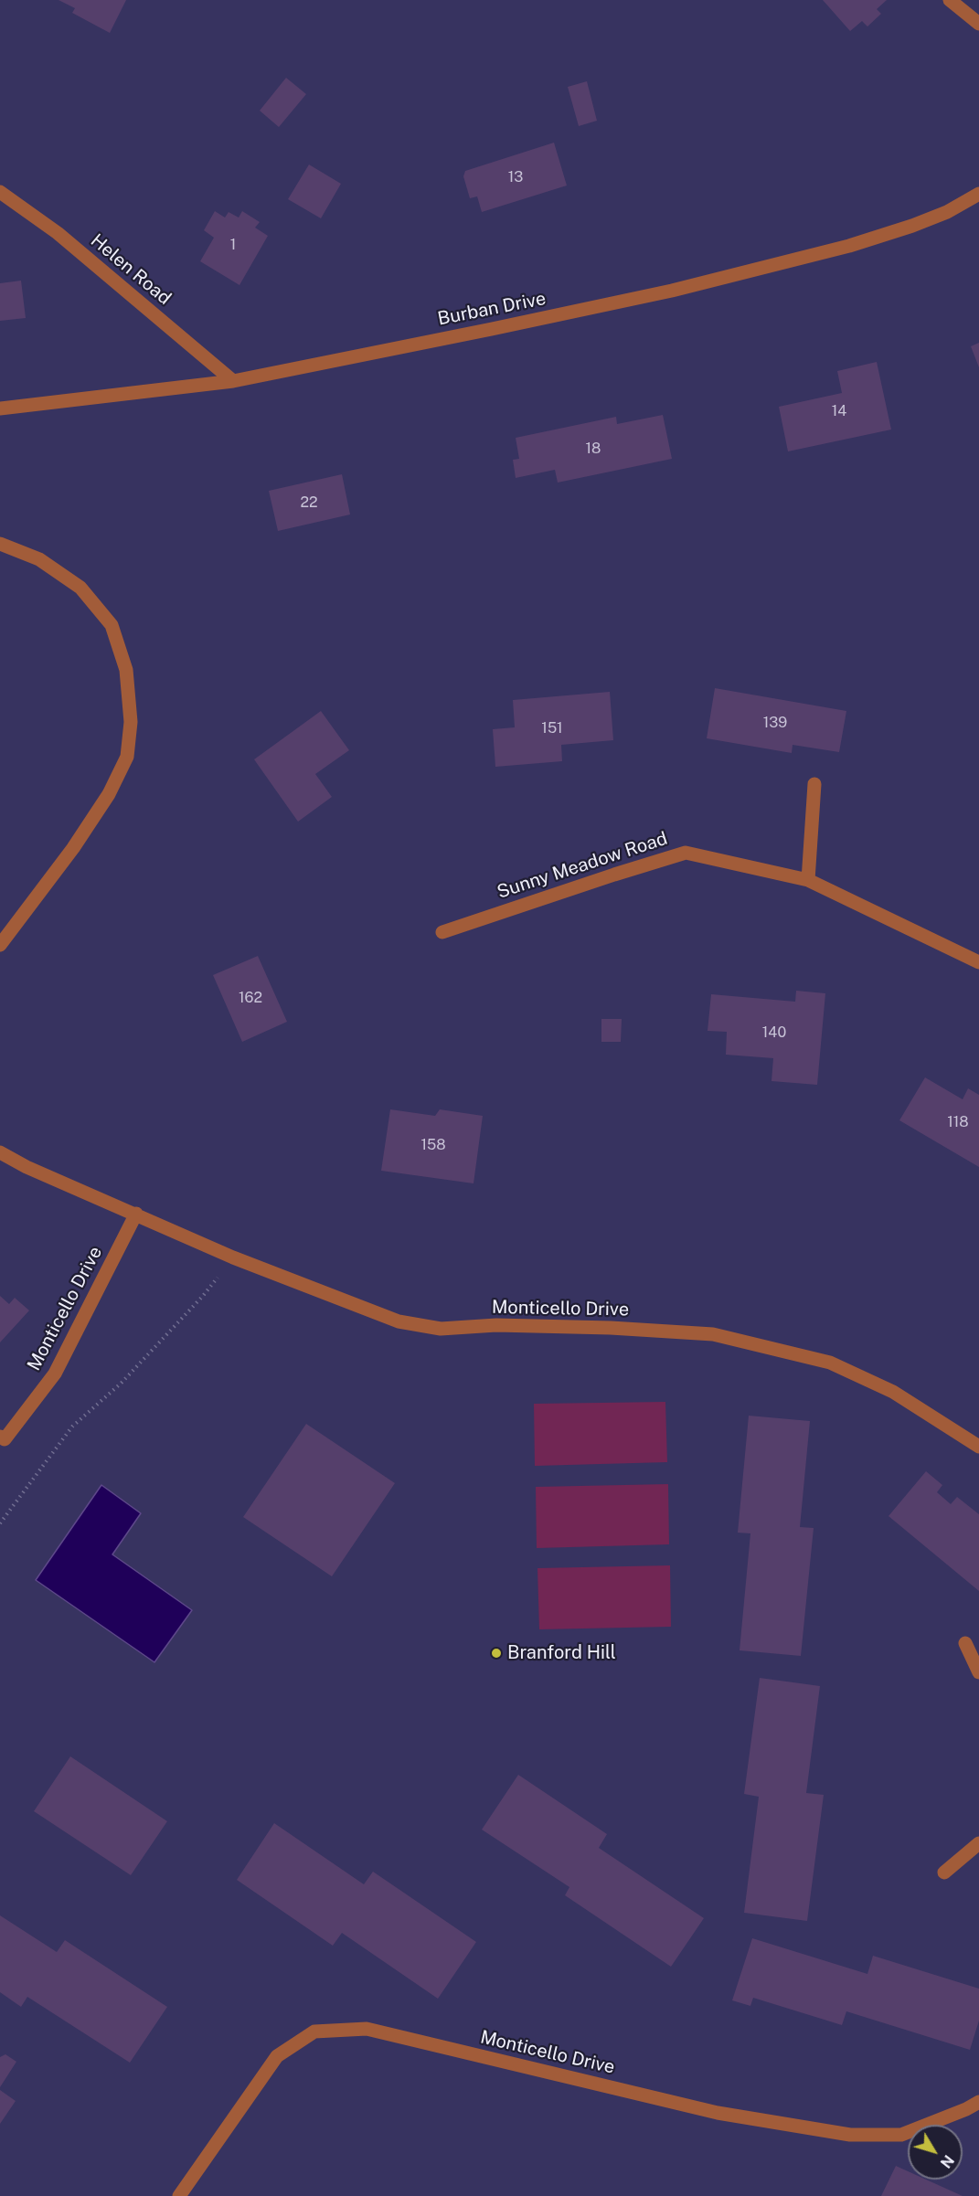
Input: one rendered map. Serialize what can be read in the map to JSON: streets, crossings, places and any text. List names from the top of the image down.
{
  "streets": {
    "street": [
      "Helen Road",
      "Burban Drive",
      "Sunny Meadow Road",
      "Monticello Drive"
    ]
  },
  "crossings": [
    ["Helen Road", "Burban Drive"]
  ],
  "places": ["Branford Hill"],
  "house_numbers": [
    "13",
    "1",
    "14",
    "18",
    "22",
    "139",
    "151",
    "162",
    "140",
    "118",
    "158"
  ],
  "north": "bottom right"
}
